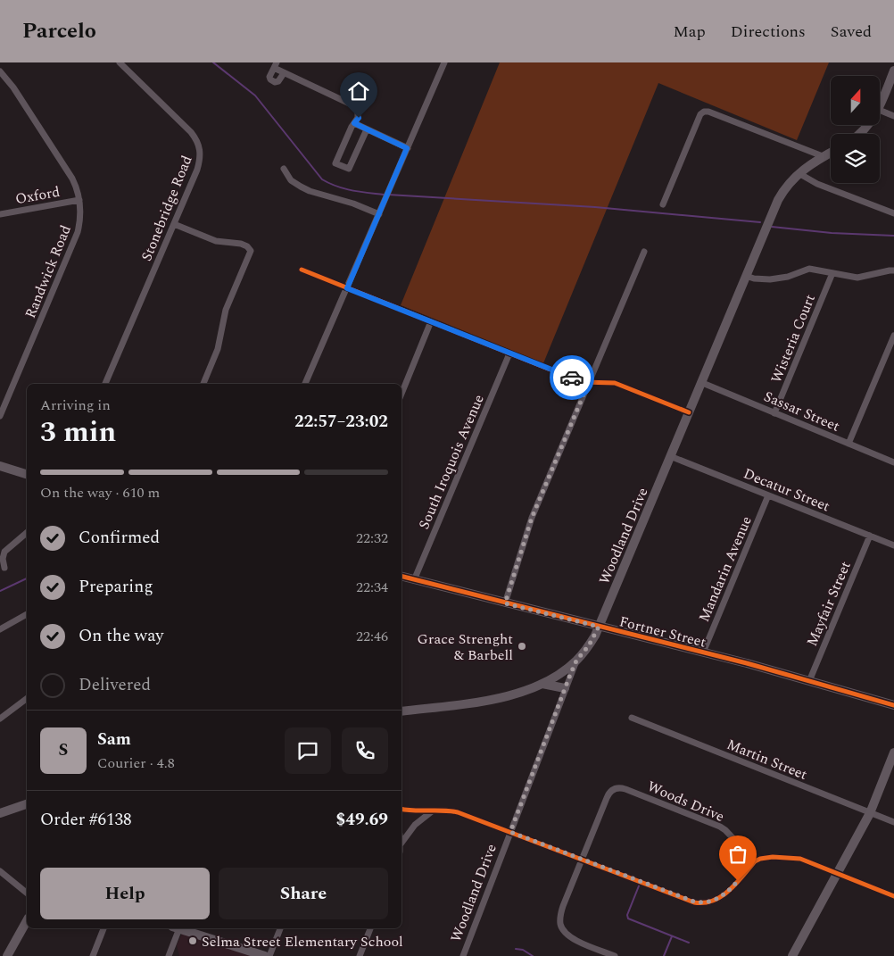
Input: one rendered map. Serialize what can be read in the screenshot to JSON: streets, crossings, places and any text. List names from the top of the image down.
{
  "streets": {
    "main road": ["Woodland Drive", "Fortner Street"],
    "street": [
      "Oxford",
      "Stonebridge Road",
      "Randwick Road",
      "Wisteria Court",
      "Sassar Street",
      "South Iroquois Avenue",
      "Decatur Street",
      "Mandarin Avenue",
      "Mayfair Street",
      "Martin Street",
      "Woods Drive"
    ]
  },
  "crossings": [
    ["Oxford", "Randwick Road"],
    ["Wisteria Court", "Sassar Street"],
    ["Sassar Street", "Woodland Drive"],
    ["South Iroquois Avenue", "Fortner Street"],
    ["Decatur Street", "Woodland Drive"],
    ["Decatur Street", "Mandarin Avenue"],
    ["Decatur Street", "Mayfair Street"],
    ["Woodland Drive", "Fortner Street"],
    ["Mandarin Avenue", "Fortner Street"],
    ["Mayfair Street", "Fortner Street"]
  ],
  "places": ["Grace Strenght & Barbell", "Selma Street Elementary School"],
  "north": "top",
  "page": {
    "header": "Parcelo",
    "nav": ["Map", "Directions", "Saved"],
    "heading": ["3 min", "Arriving in", "22:57–23:02"],
    "panel": [
      "Sam",
      "Courier · 4.8",
      "Order #6138",
      "$49.69"
    ],
    "bar": "On the way · 610 m",
    "list": [
      ["Confirmed", "22:32"],
      ["Preparing", "22:34"],
      ["On the way", "22:46"],
      "Delivered"
    ],
    "round": "S",
    "buttons": ["Help", "Share"]
  }
}
